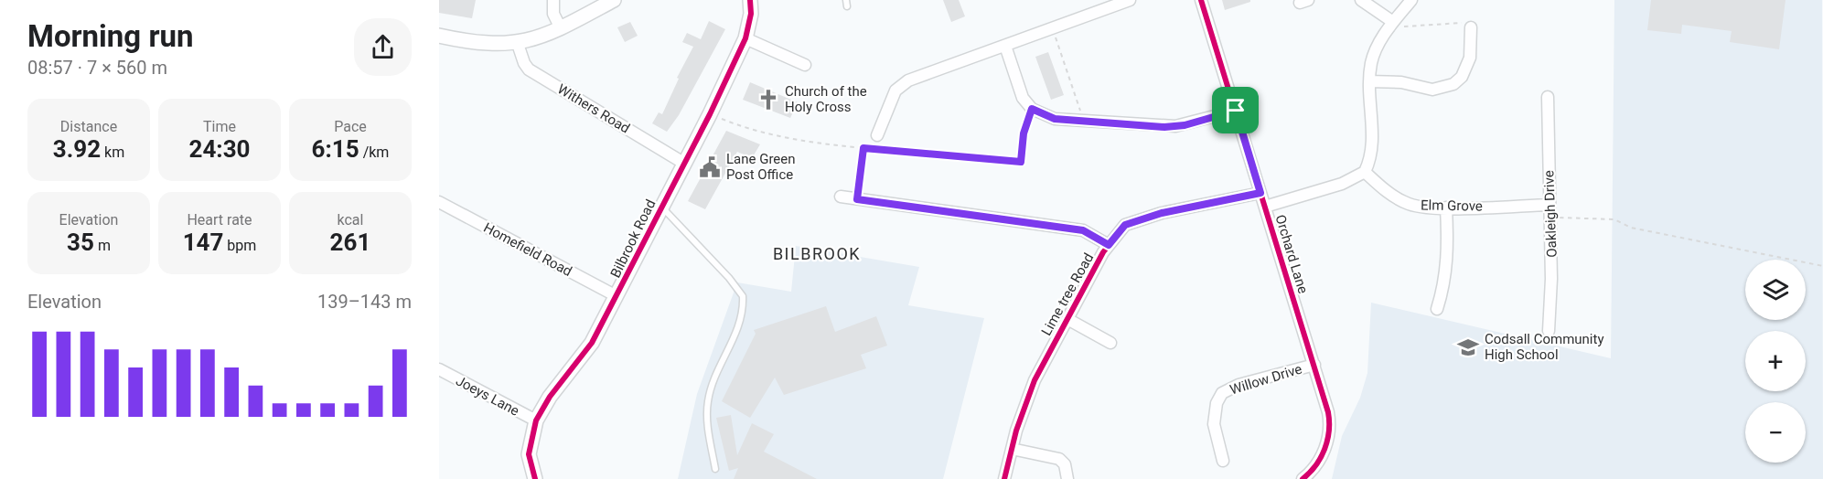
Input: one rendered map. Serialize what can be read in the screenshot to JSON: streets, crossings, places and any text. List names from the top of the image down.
{
  "streets": {
    "street": [
      "Withers Road",
      "Elm Grove",
      "Oakleigh Drive",
      "Bilbrook Road",
      "Homefield Road",
      "Orchard Lane",
      "Lime tree Road",
      "Willow Drive",
      "Joeys Lane"
    ]
  },
  "crossings": [
    ["Withers Road", "Bilbrook Road"],
    ["Elm Grove", "Oakleigh Drive"],
    ["Bilbrook Road", "Homefield Road"],
    ["Bilbrook Road", "Joeys Lane"],
    ["Orchard Lane", "Lime tree Road"],
    ["Orchard Lane", "Willow Drive"]
  ],
  "districts": ["BILBROOK"],
  "places": {
    "church": ["Church of the Holy Cross"],
    "public building": ["Lane Green Post Office"],
    "school or university": ["Codsall Community High School"]
  },
  "page": {
    "heading": ["Morning run", "08:57 · 7 × 560 m"],
    "stats": [
      ["Distance", "3.92 km"],
      ["Time", "24:30"],
      ["Pace", "6:15 /km"],
      ["Elevation", "35 m"],
      ["Heart rate", "147 bpm"],
      ["kcal", "261"]
    ],
    "map_buttons": ["+", "−"],
    "chart": ["Elevation", "139–143 m"]
  }
}
